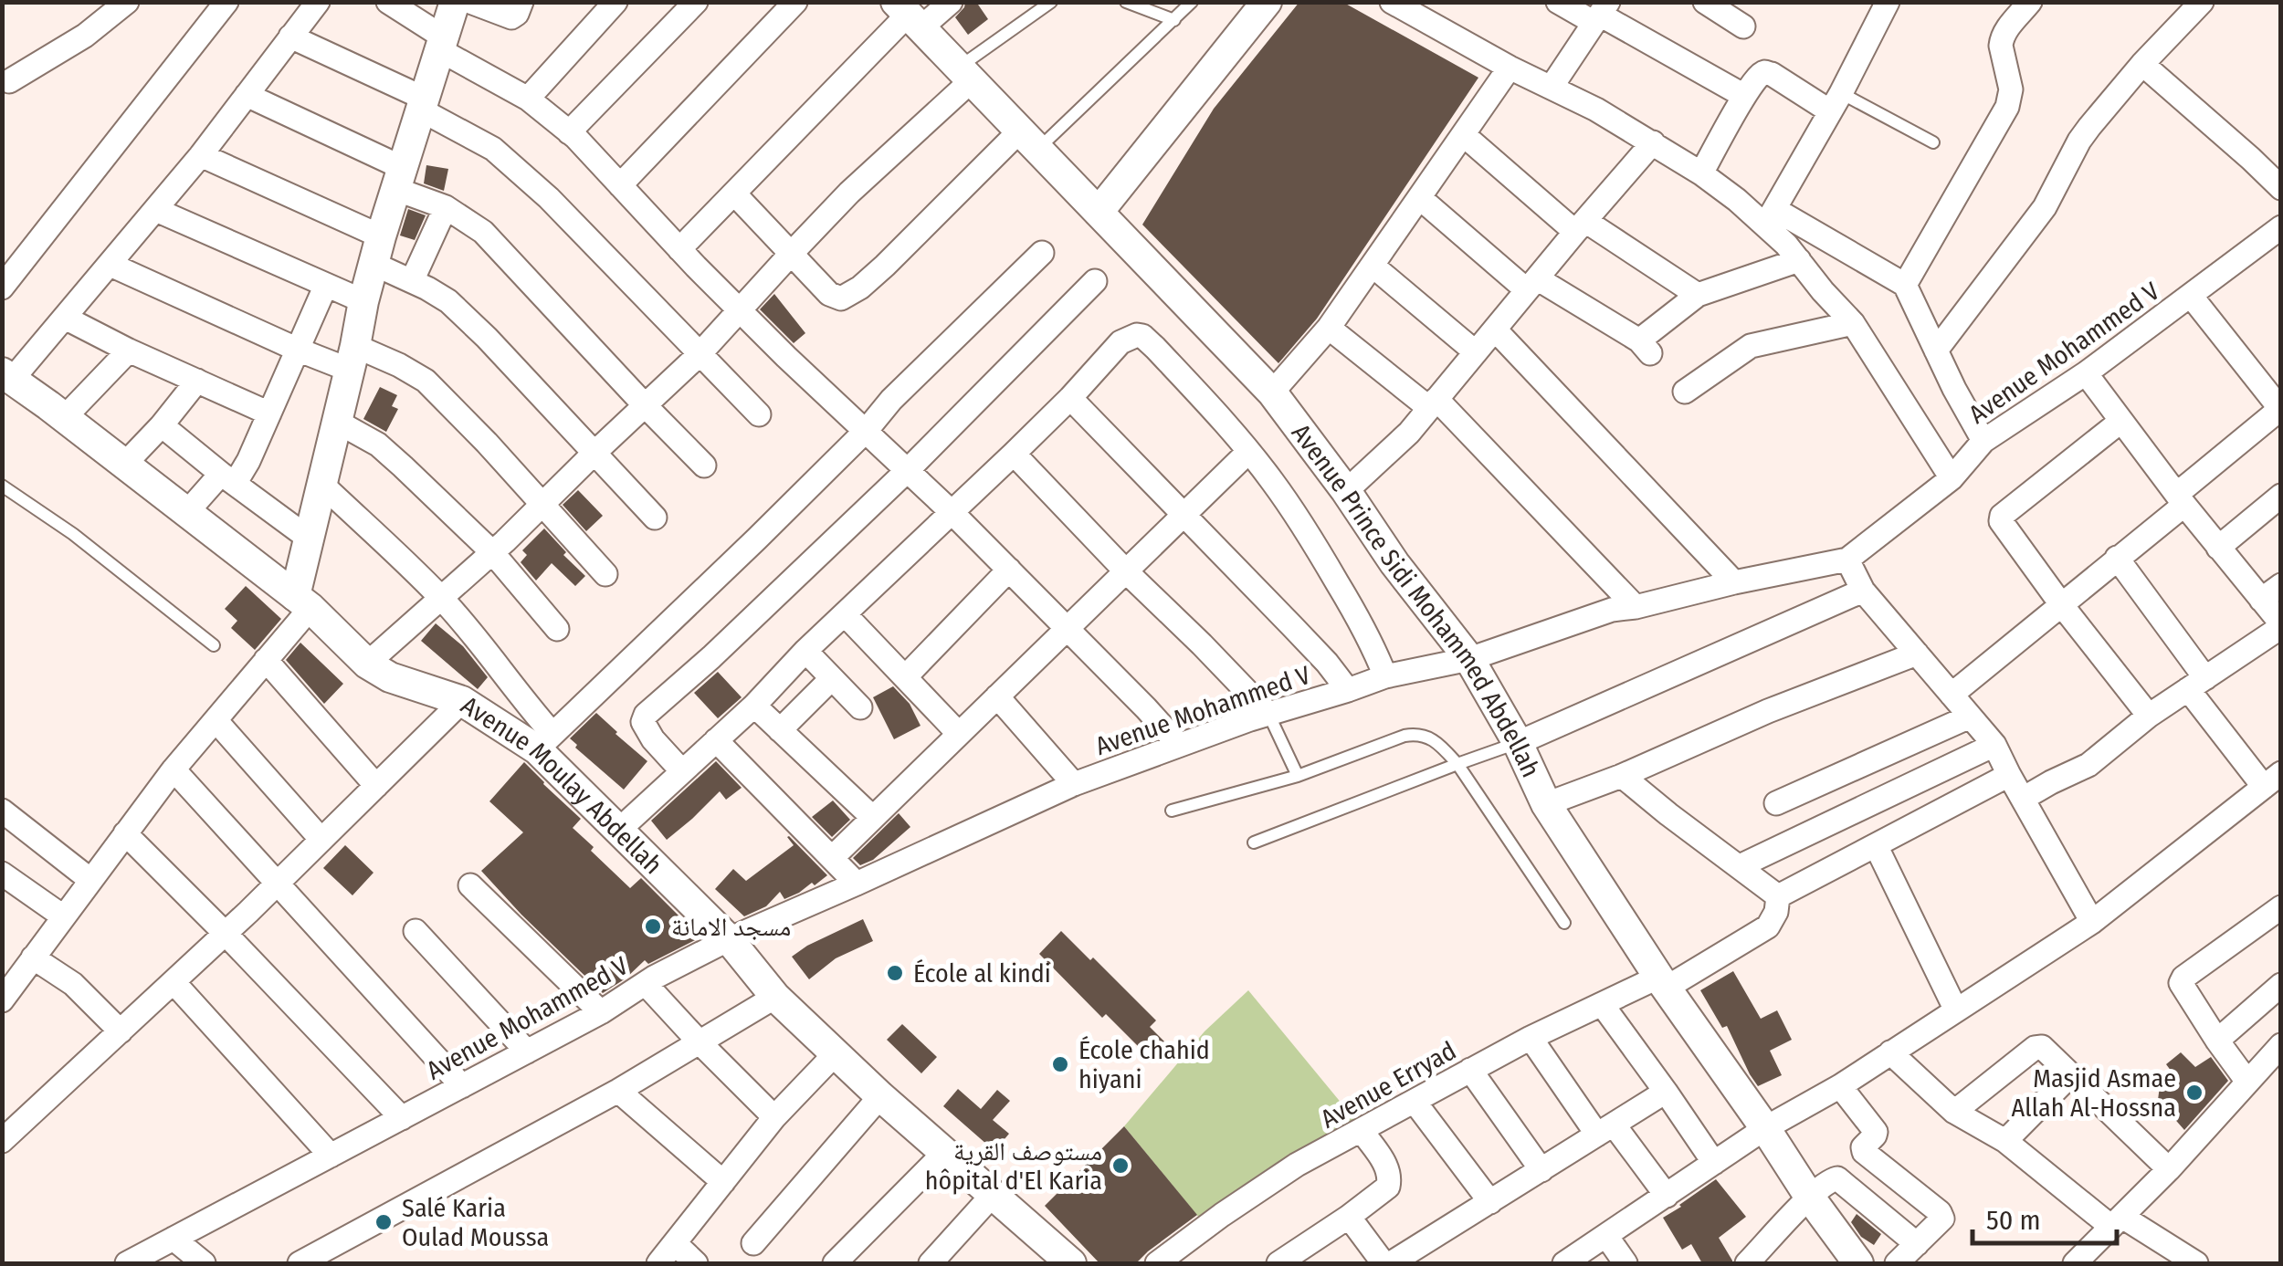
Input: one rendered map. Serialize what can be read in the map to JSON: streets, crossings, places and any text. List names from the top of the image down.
{
  "streets": {
    "street": [
      "Avenue Mohammed V",
      "Avenue Prince Sidi Mohammed Abdellah",
      "Avenue Moulay Abdellah",
      "Avenue Erryad"
    ]
  },
  "crossings": [
    ["Avenue Mohammed V", "Avenue Prince Sidi Mohammed Abdellah"],
    ["Avenue Mohammed V", "Avenue Moulay Abdellah"],
    ["Avenue Prince Sidi Mohammed Abdellah", "Avenue Erryad"]
  ],
  "places": [
    "مسجد الامانة",
    "École al kindi",
    "École chahid hiyani",
    "Masjid Asmae Allah Al-Hossna",
    "مستوصف القرية hôpital d'El Karia",
    "Salé Karia Oulad Moussa"
  ],
  "scale_bar": "50 m"
}
